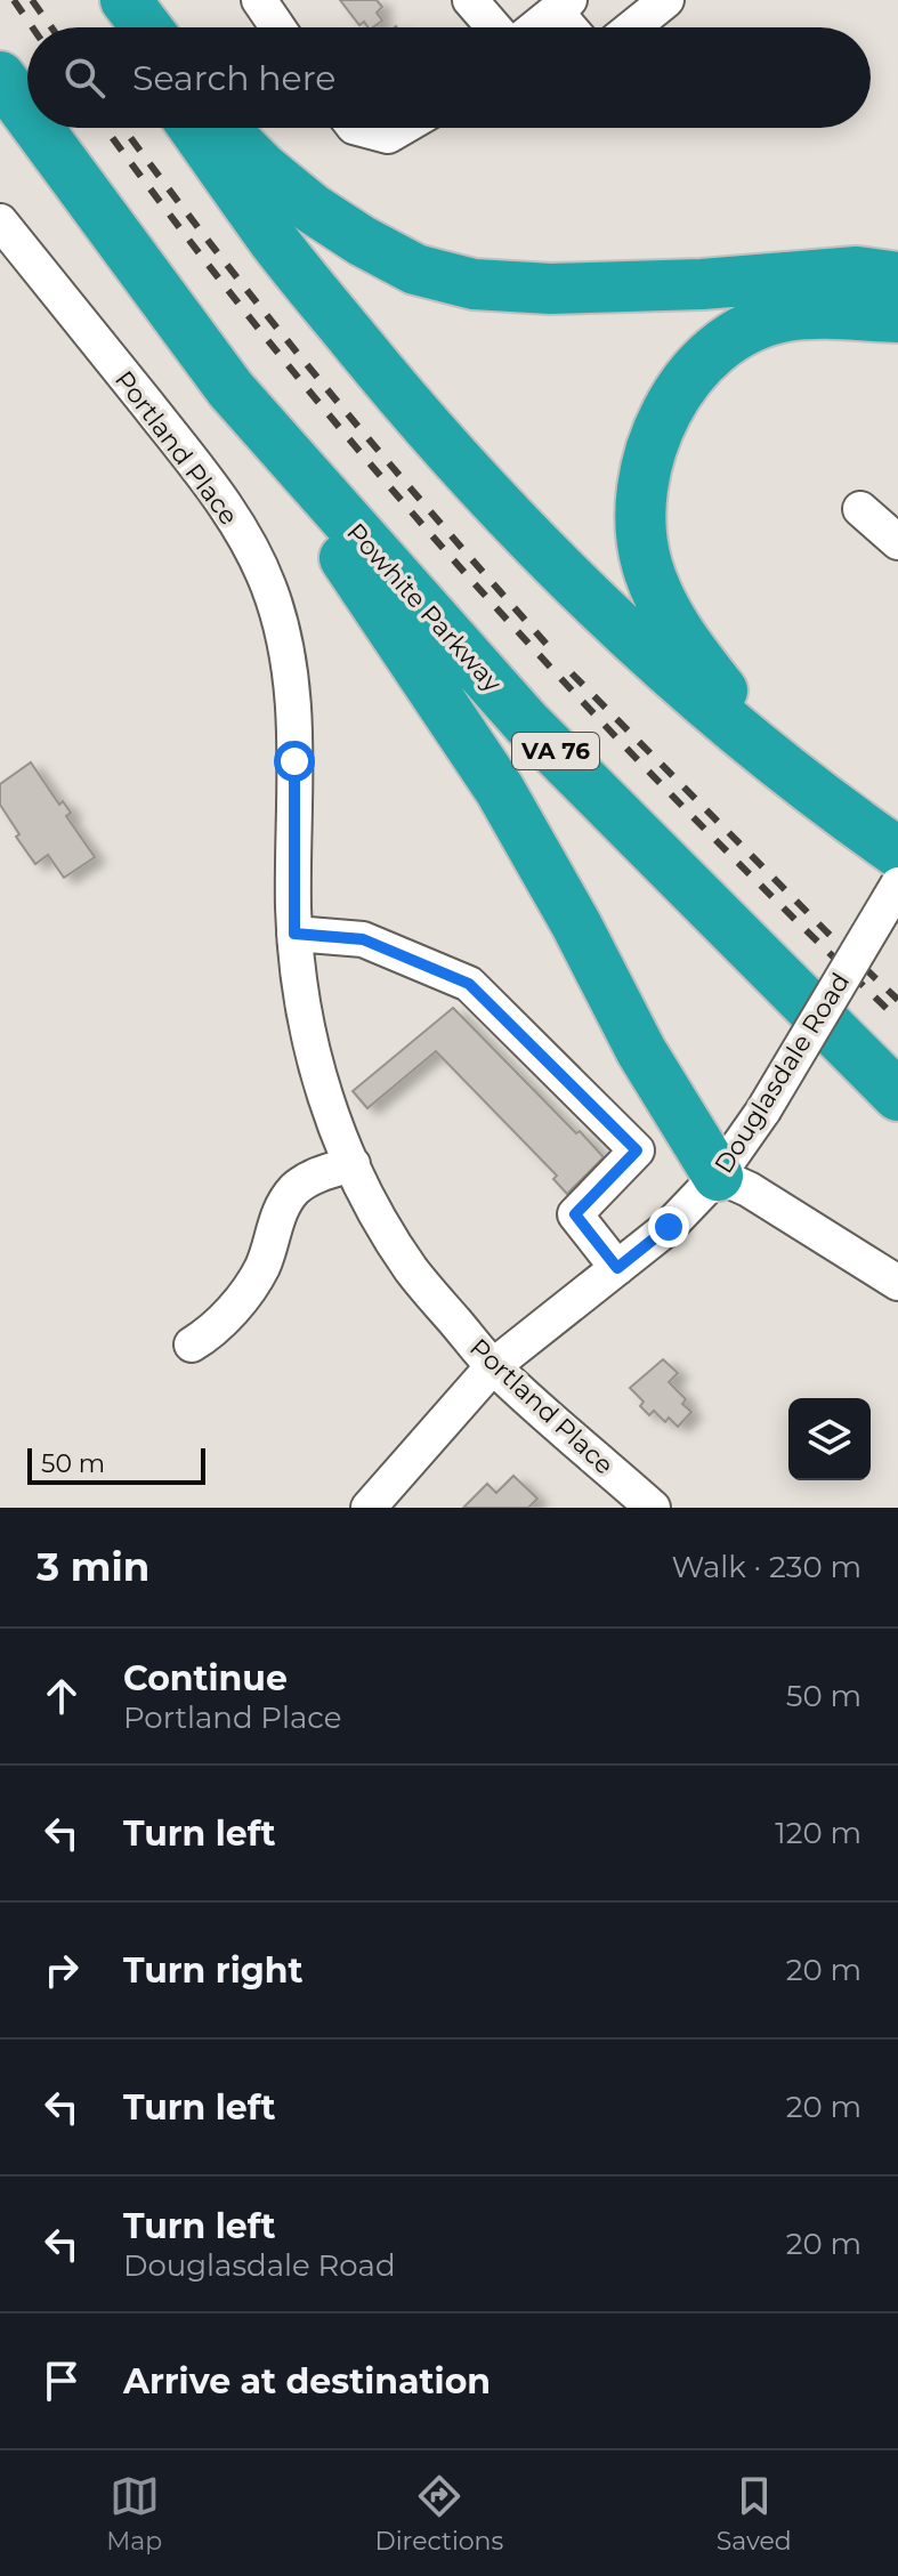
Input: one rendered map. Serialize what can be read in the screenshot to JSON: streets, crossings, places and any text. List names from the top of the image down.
{
  "streets": {
    "highway": ["Powhite Parkway", "VA 76"],
    "street": ["Portland Place", "Douglasdale Road"]
  },
  "crossings": [
    ["Portland Place", "Douglasdale Road"]
  ],
  "scale_bar": "50 m",
  "page": {
    "search": "Search here",
    "scale": "50 m",
    "heading": ["3 min", "Walk · 230 m"],
    "list": [
      ["Continue", "Portland Place", "50 m"],
      ["Turn left", "120 m"],
      ["Turn right", "20 m"],
      ["Turn left", "20 m"],
      ["Turn left", "Douglasdale Road", "20 m"],
      "Arrive at destination"
    ],
    "nav": ["Map", "Directions", "Saved"]
  }
}
